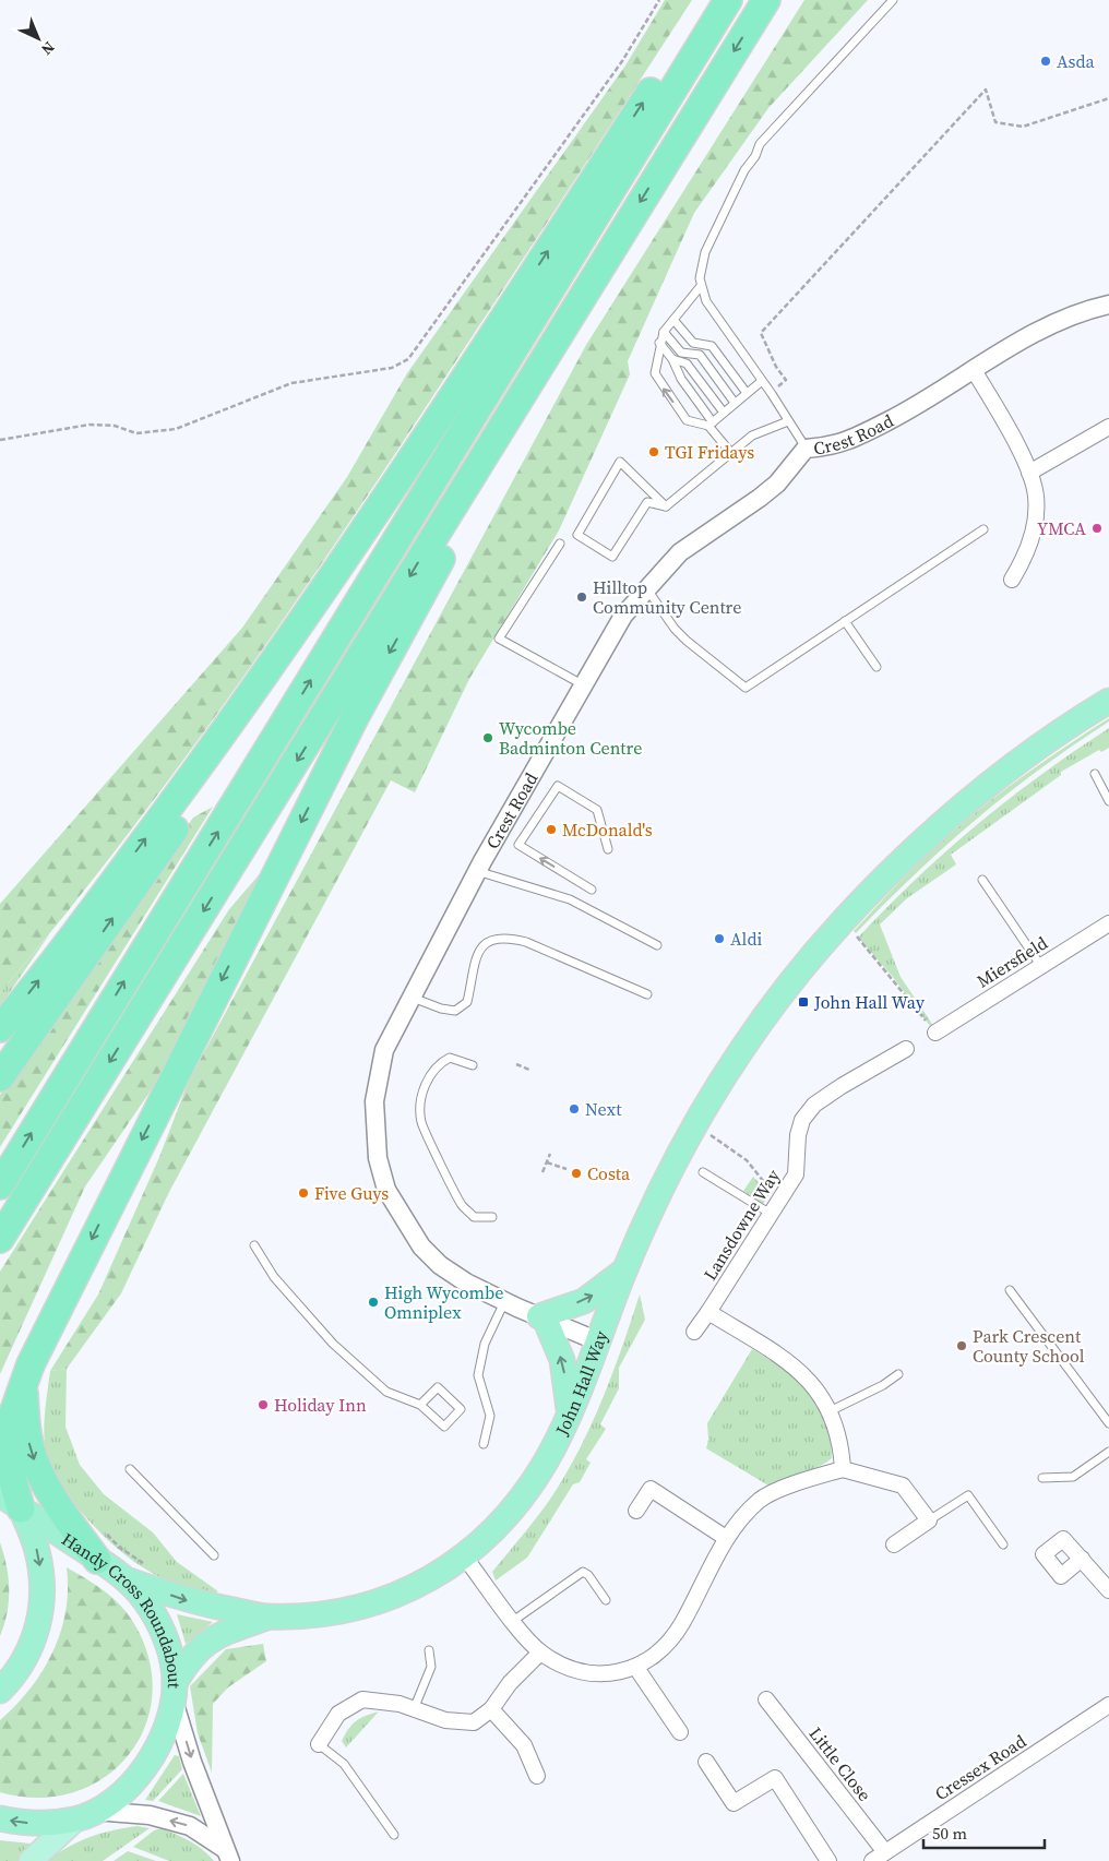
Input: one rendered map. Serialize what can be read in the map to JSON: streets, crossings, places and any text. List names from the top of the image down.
{
  "streets": {
    "highway": ["John Hall Way", "Handy Cross Roundabout"],
    "street": [
      "Crest Road",
      "Miersfield",
      "Lansdowne Way",
      "Little Close",
      "Cressex Road"
    ]
  },
  "crossings": [
    ["Crest Road", "John Hall Way"],
    ["John Hall Way", "Handy Cross Roundabout"],
    ["Little Close", "Cressex Road"]
  ],
  "places": {
    "other": [
      "Asda",
      "TGI Fridays",
      "YMCA",
      "Hilltop Community Centre",
      "Wycombe Badminton Centre",
      "McDonald's",
      "Aldi",
      "Next",
      "Costa",
      "Five Guys",
      "High Wycombe Omniplex",
      "Park Crescent County School",
      "Holiday Inn"
    ],
    "transit": ["John Hall Way"]
  },
  "scale_bar": "50 m",
  "north": "bottom right"
}
